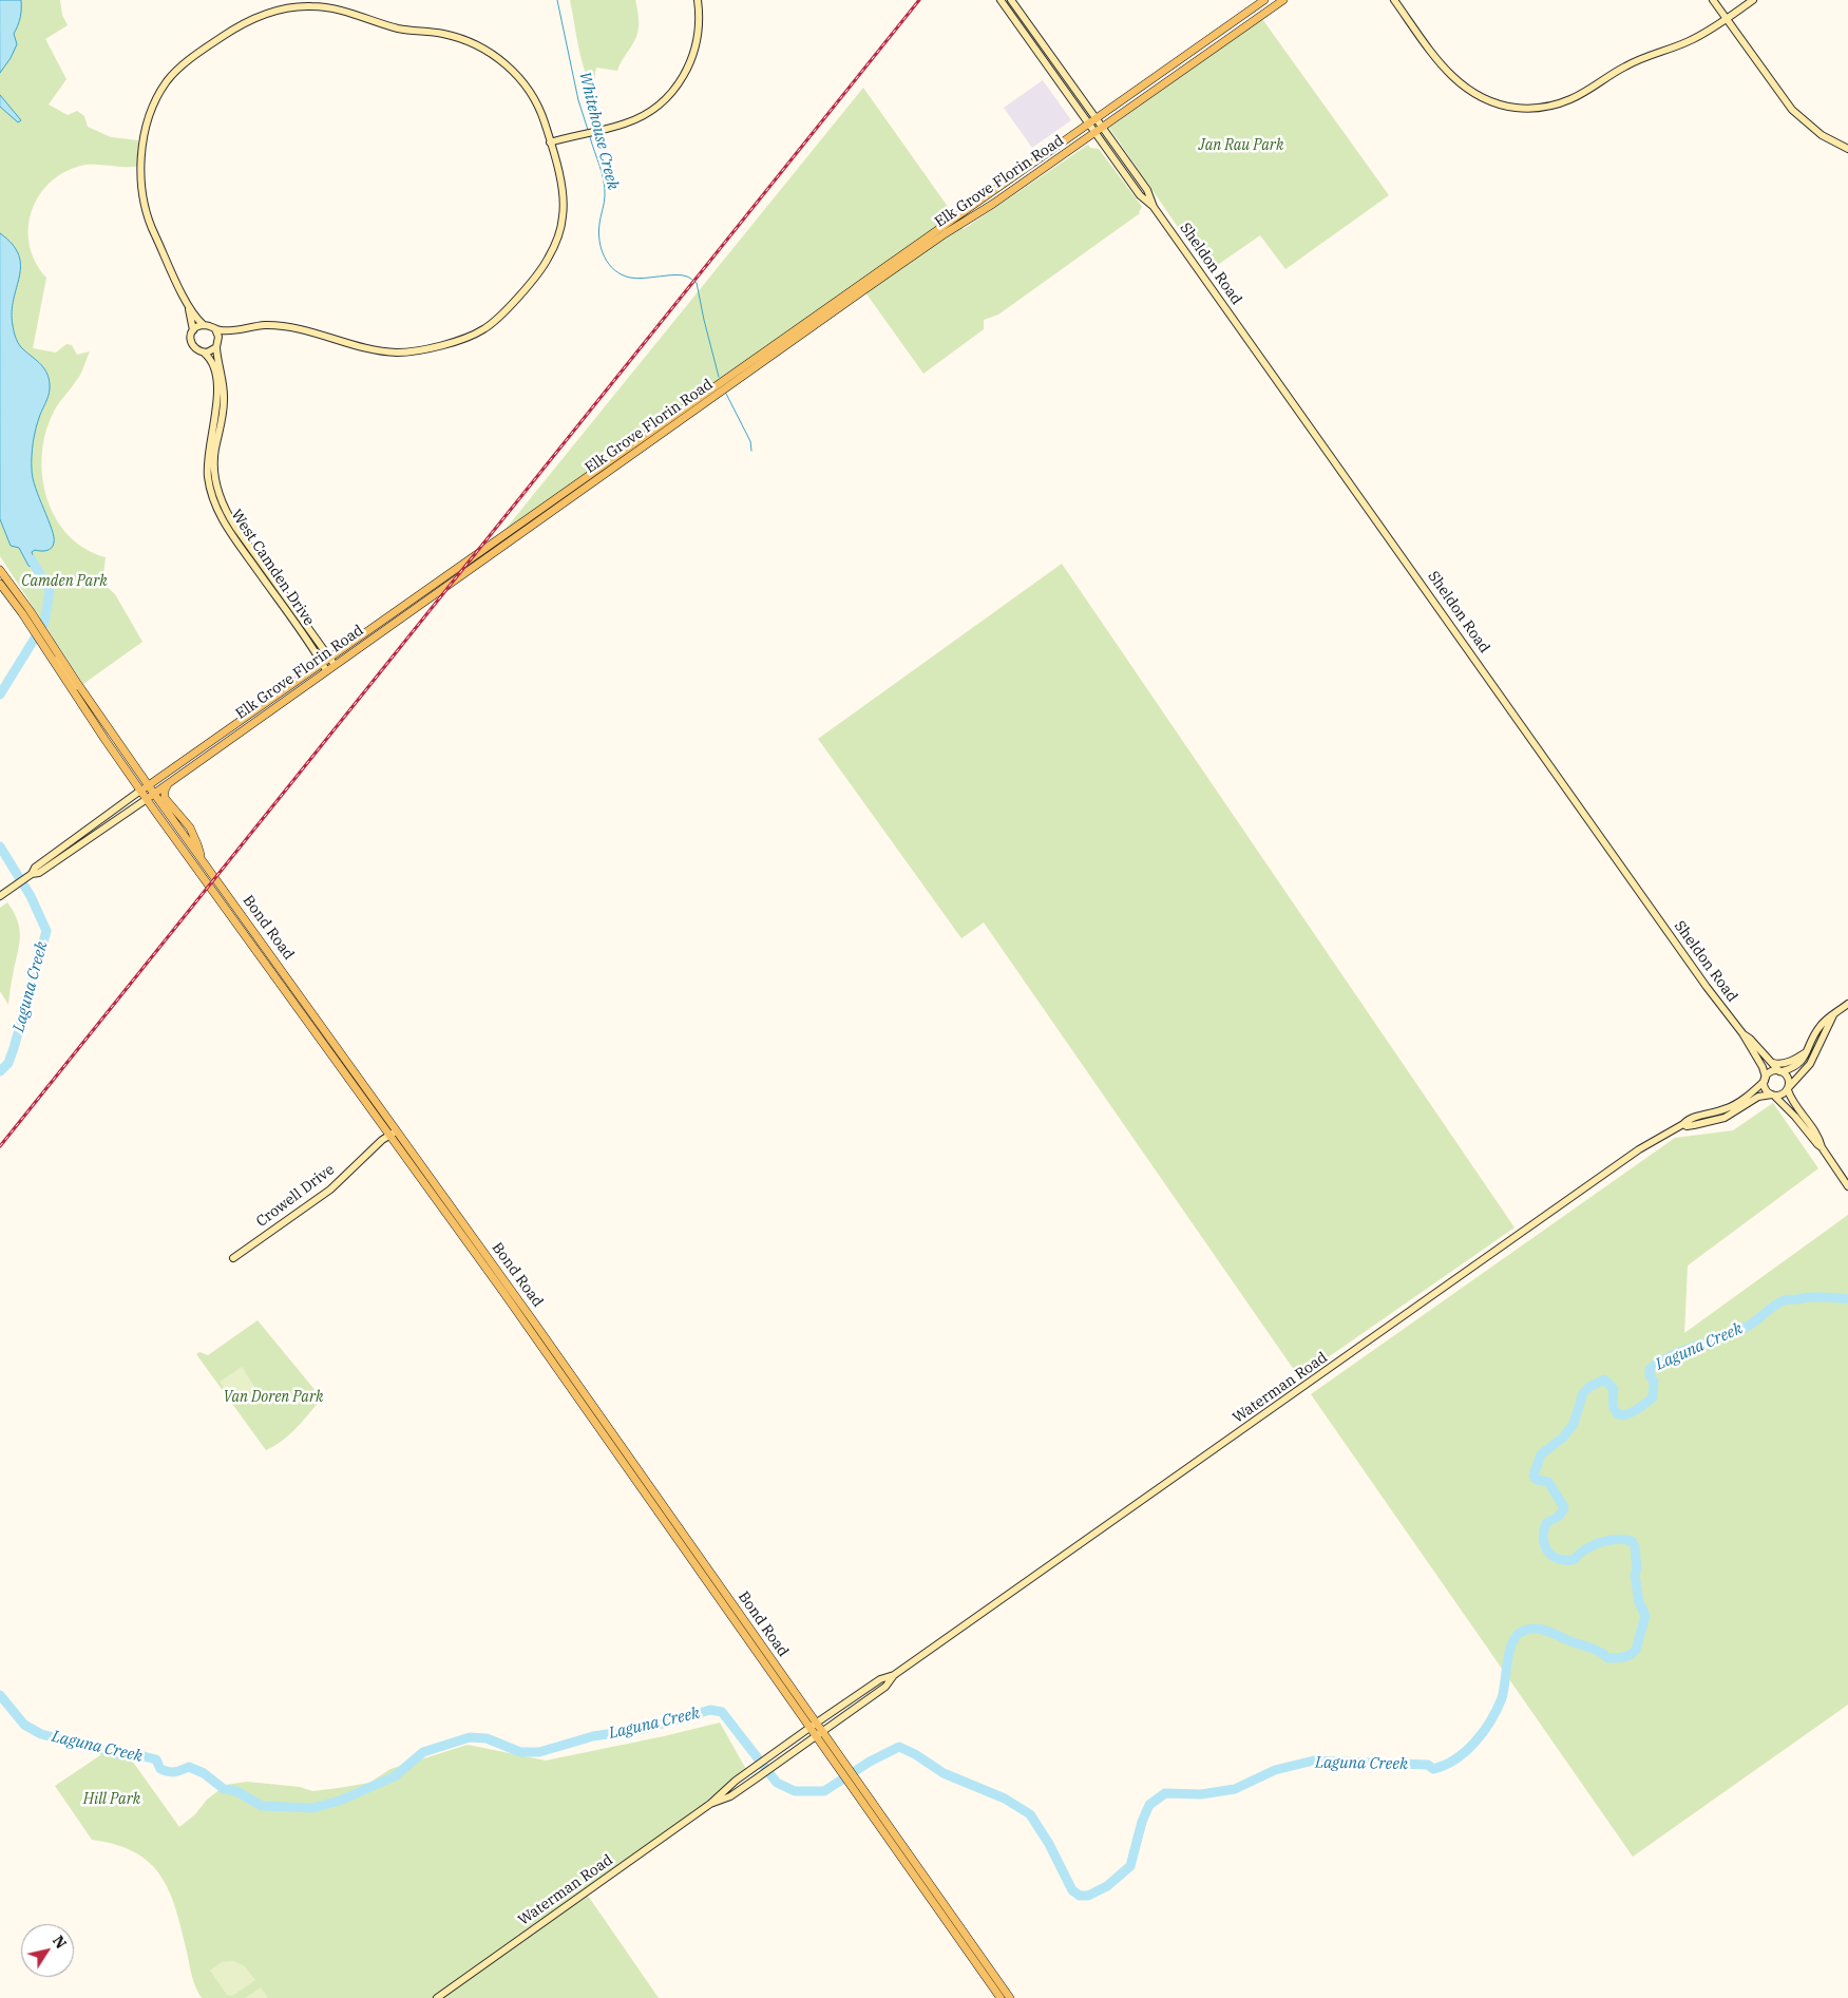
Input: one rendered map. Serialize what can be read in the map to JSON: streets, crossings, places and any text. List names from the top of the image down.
{
  "streets": {
    "main road": [
      "Elk Grove Florin Road",
      "Sheldon Road",
      "West Camden Drive",
      "Bond Road",
      "Crowell Drive",
      "Waterman Road"
    ]
  },
  "crossings": [
    ["Elk Grove Florin Road", "Sheldon Road"],
    ["Elk Grove Florin Road", "West Camden Drive"],
    ["Elk Grove Florin Road", "Bond Road"],
    ["Sheldon Road", "Waterman Road"],
    ["Bond Road", "Crowell Drive"],
    ["Bond Road", "Waterman Road"]
  ],
  "water": ["Whitehouse Creek", "Laguna Creek"],
  "parks": [
    "Jan Rau Park",
    "Camden Park",
    "Van Doren Park",
    "Hill Park"
  ],
  "north": "top right"
}
